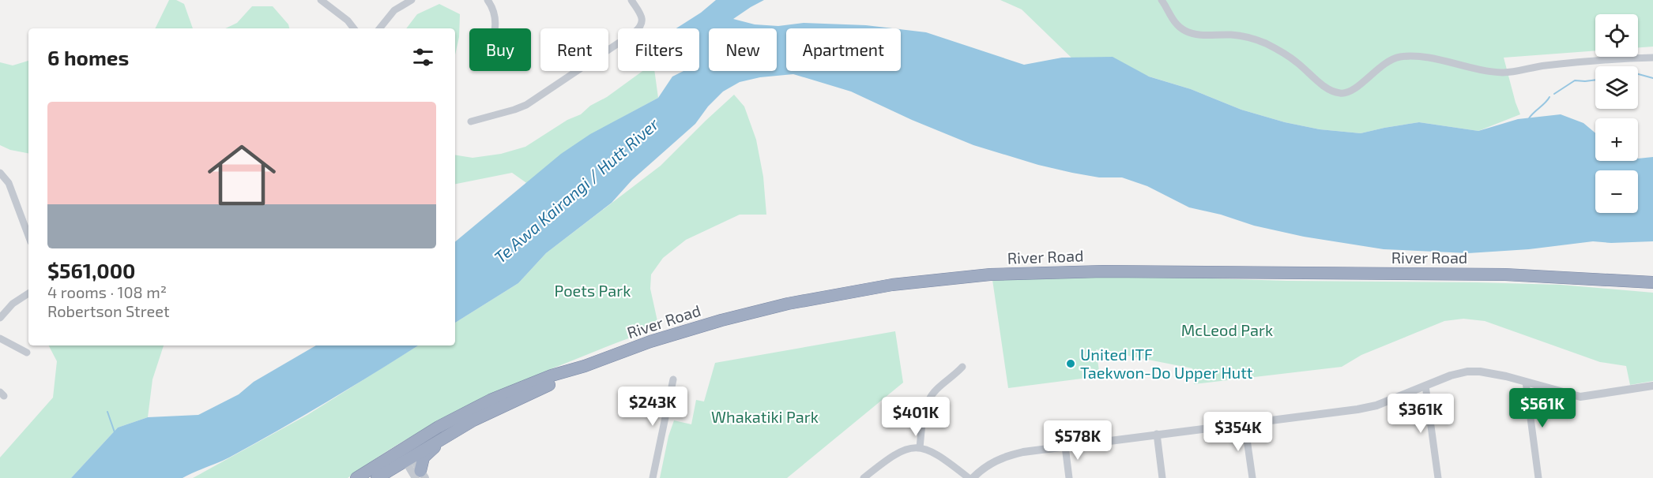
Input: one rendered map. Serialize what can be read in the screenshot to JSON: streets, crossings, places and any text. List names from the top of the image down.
{
  "streets": {
    "highway": ["River Road"]
  },
  "water": ["Te Awa Kairangi / Hutt River"],
  "parks": ["Poets Park", "McLeod Park", "Whakatiki Park"],
  "places": ["United ITF Taekwon-Do Upper Hutt"],
  "page": {
    "map_buttons": ["+", "−"],
    "chip": [
      "Buy",
      "Rent",
      "Filters",
      "New",
      "Apartment"
    ],
    "heading": "6 homes",
    "list": [
      {
        "name": "$561,000",
        "note": "4 rooms · 108 m² · Robertson Street"
      }
    ],
    "price": [
      "$243K",
      "$561K",
      "$361K",
      "$401K",
      "$354K",
      "$578K"
    ]
  }
}
